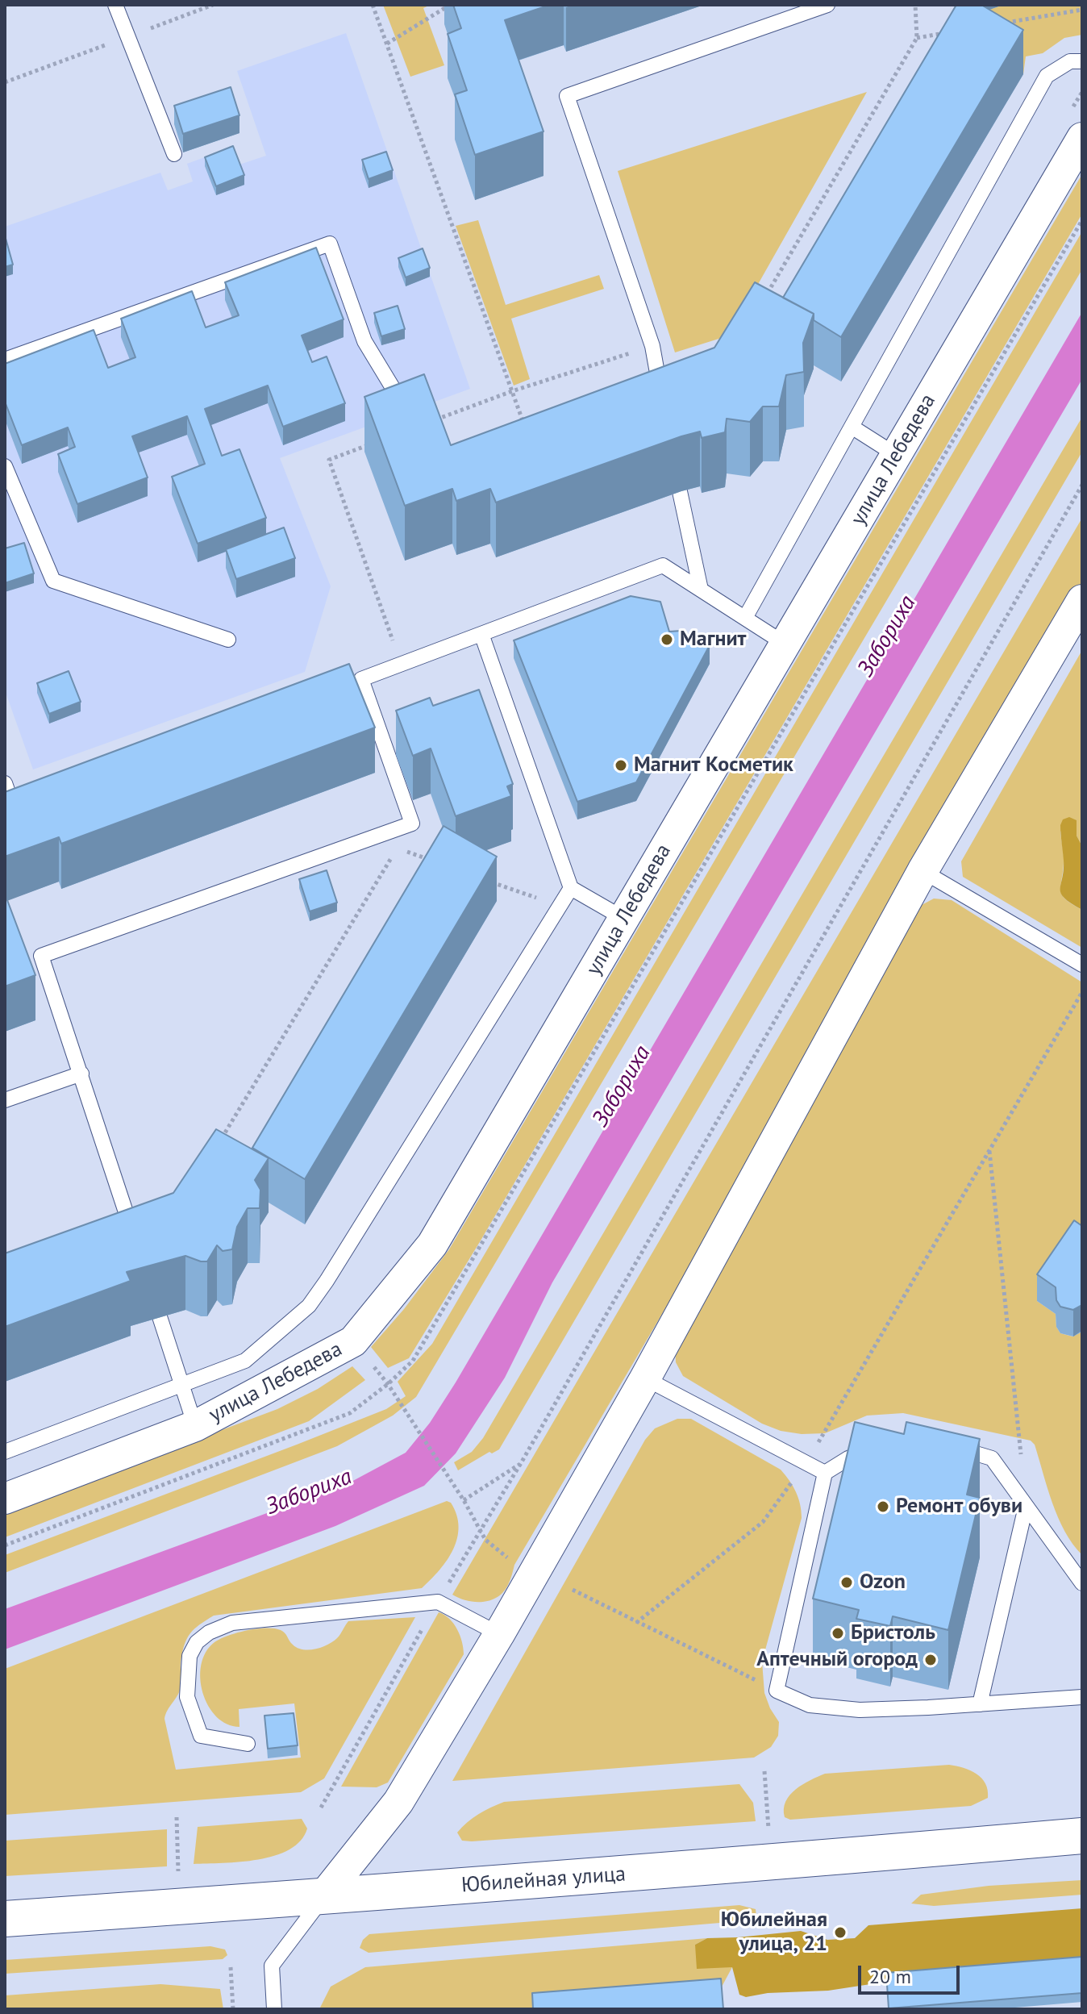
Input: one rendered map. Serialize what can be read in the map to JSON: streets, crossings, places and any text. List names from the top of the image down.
{
  "streets": {
    "main road": ["Юбилейная улица"],
    "street": ["улица Лебедева"]
  },
  "water": ["Забориха"],
  "places": [
    "Магнит",
    "Магнит Косметик",
    "Ремонт обуви",
    "Ozon",
    "Бристоль",
    "Аптечный огород",
    "Юбилейная улица, 21"
  ],
  "scale_bar": "20 m"
}
